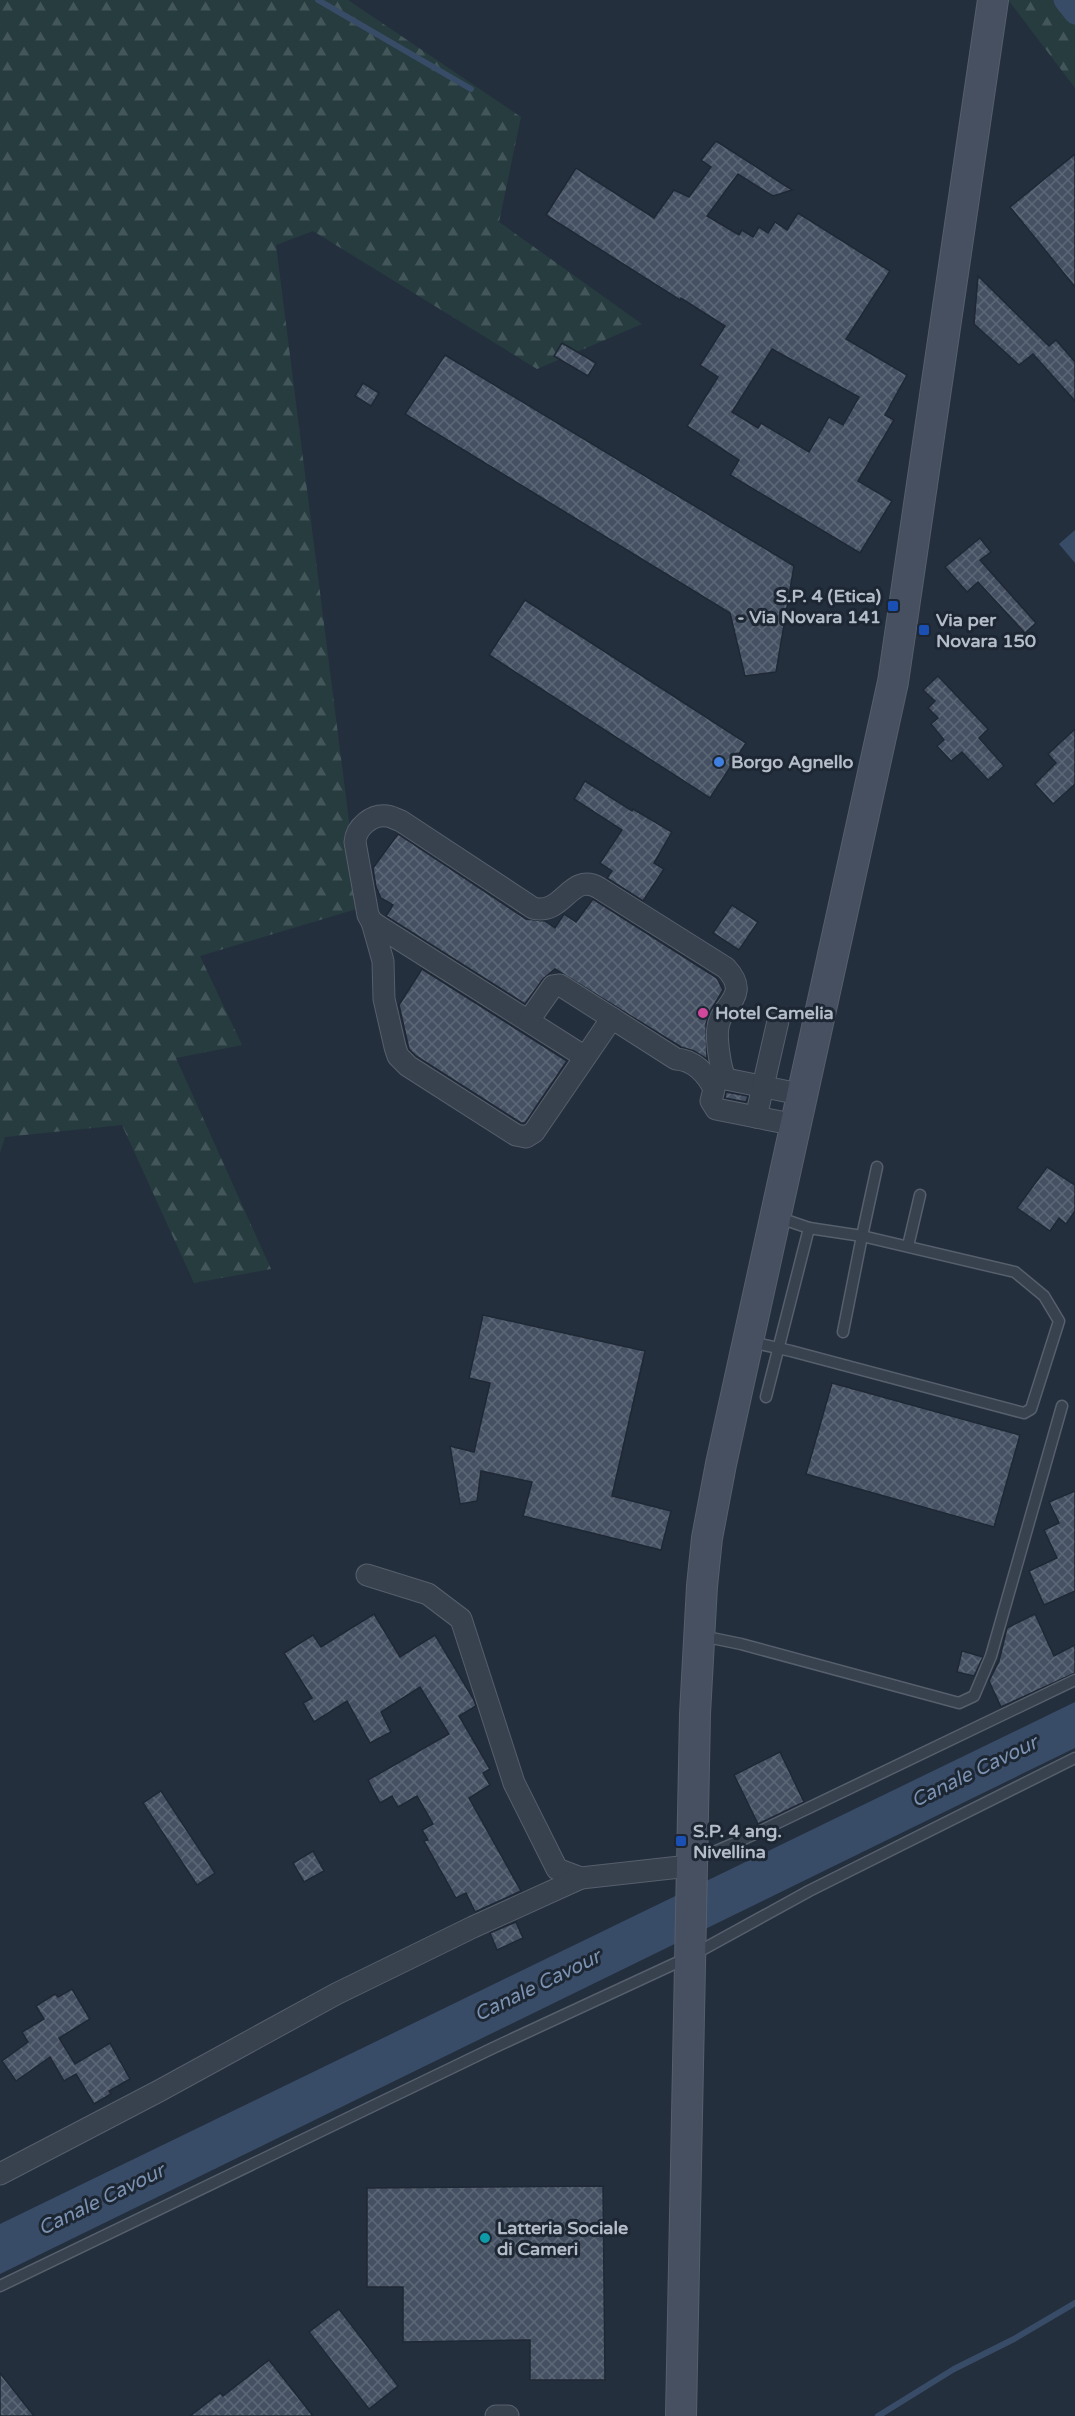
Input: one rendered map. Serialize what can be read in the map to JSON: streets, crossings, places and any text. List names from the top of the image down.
{
  "water": ["Canale Cavour"],
  "places": {
    "transit": ["S.P. 4 (Etica) - Via Novara 141", "Via per Novara 150", "S.P. 4 ang. Nivellina"],
    "other": ["Borgo Agnello", "Hotel Camelia", "Latteria Sociale di Cameri"]
  }
}
